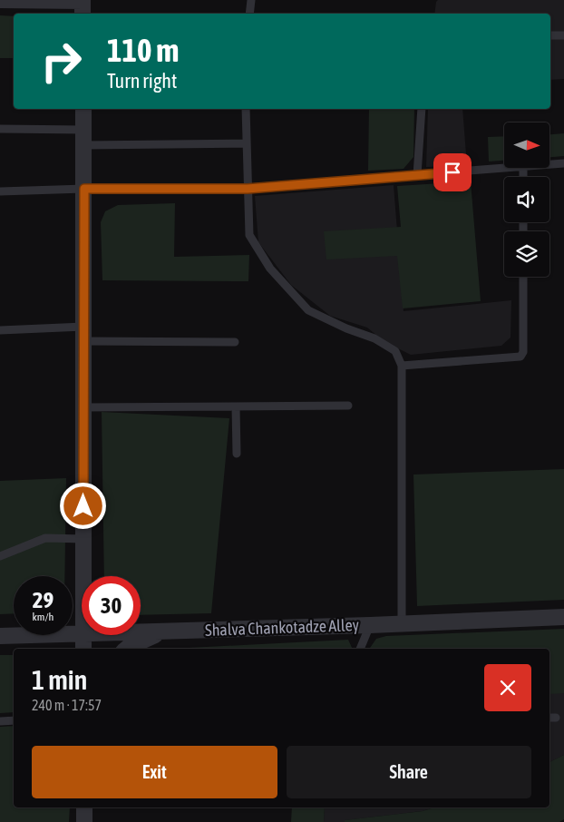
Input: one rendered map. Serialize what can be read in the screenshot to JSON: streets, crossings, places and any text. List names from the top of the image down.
{
  "streets": {
    "street": ["Shalva Chankotadze Alley"]
  },
  "north": "right",
  "page": {
    "turn": ["110 m", "Turn right"],
    "speed": "29 km/h",
    "limit": "30",
    "heading": ["1 min", "240 m · 17:57"],
    "buttons": ["Exit", "Share"]
  }
}
